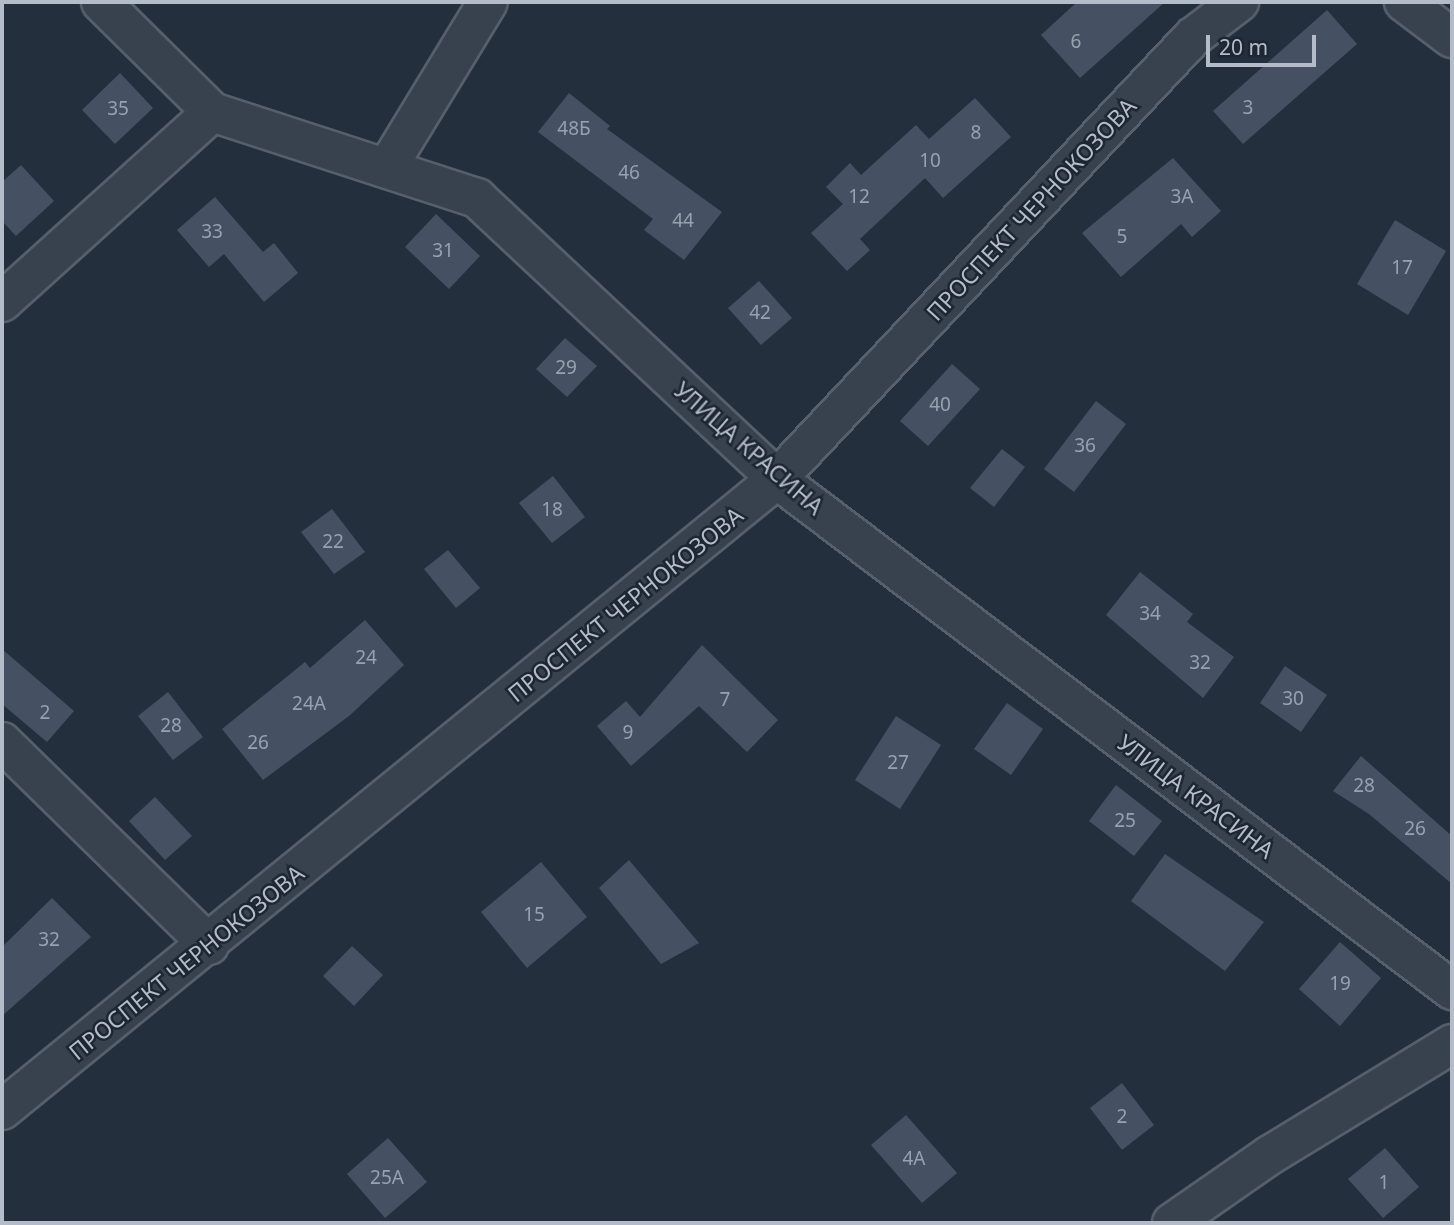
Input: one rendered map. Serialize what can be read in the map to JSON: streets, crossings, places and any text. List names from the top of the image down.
{
  "streets": {
    "street": ["ПРОСПЕКТ ЧЕРНОКОЗОВА", "УЛИЦА КРАСИНА"]
  },
  "crossings": [
    ["ПРОСПЕКТ ЧЕРНОКОЗОВА", "УЛИЦА КРАСИНА"]
  ],
  "house_numbers": [
    "6",
    "3",
    "35",
    "48Б",
    "8",
    "10",
    "46",
    "12",
    "3А",
    "44",
    "33",
    "5",
    "31",
    "17",
    "42",
    "29",
    "40",
    "36",
    "18",
    "22",
    "34",
    "24",
    "32",
    "30",
    "7",
    "24А",
    "2",
    "28",
    "9",
    "26",
    "27",
    "28",
    "25",
    "26",
    "15",
    "32",
    "19",
    "2",
    "4А",
    "25А",
    "1"
  ],
  "scale_bar": "20 m"
}
